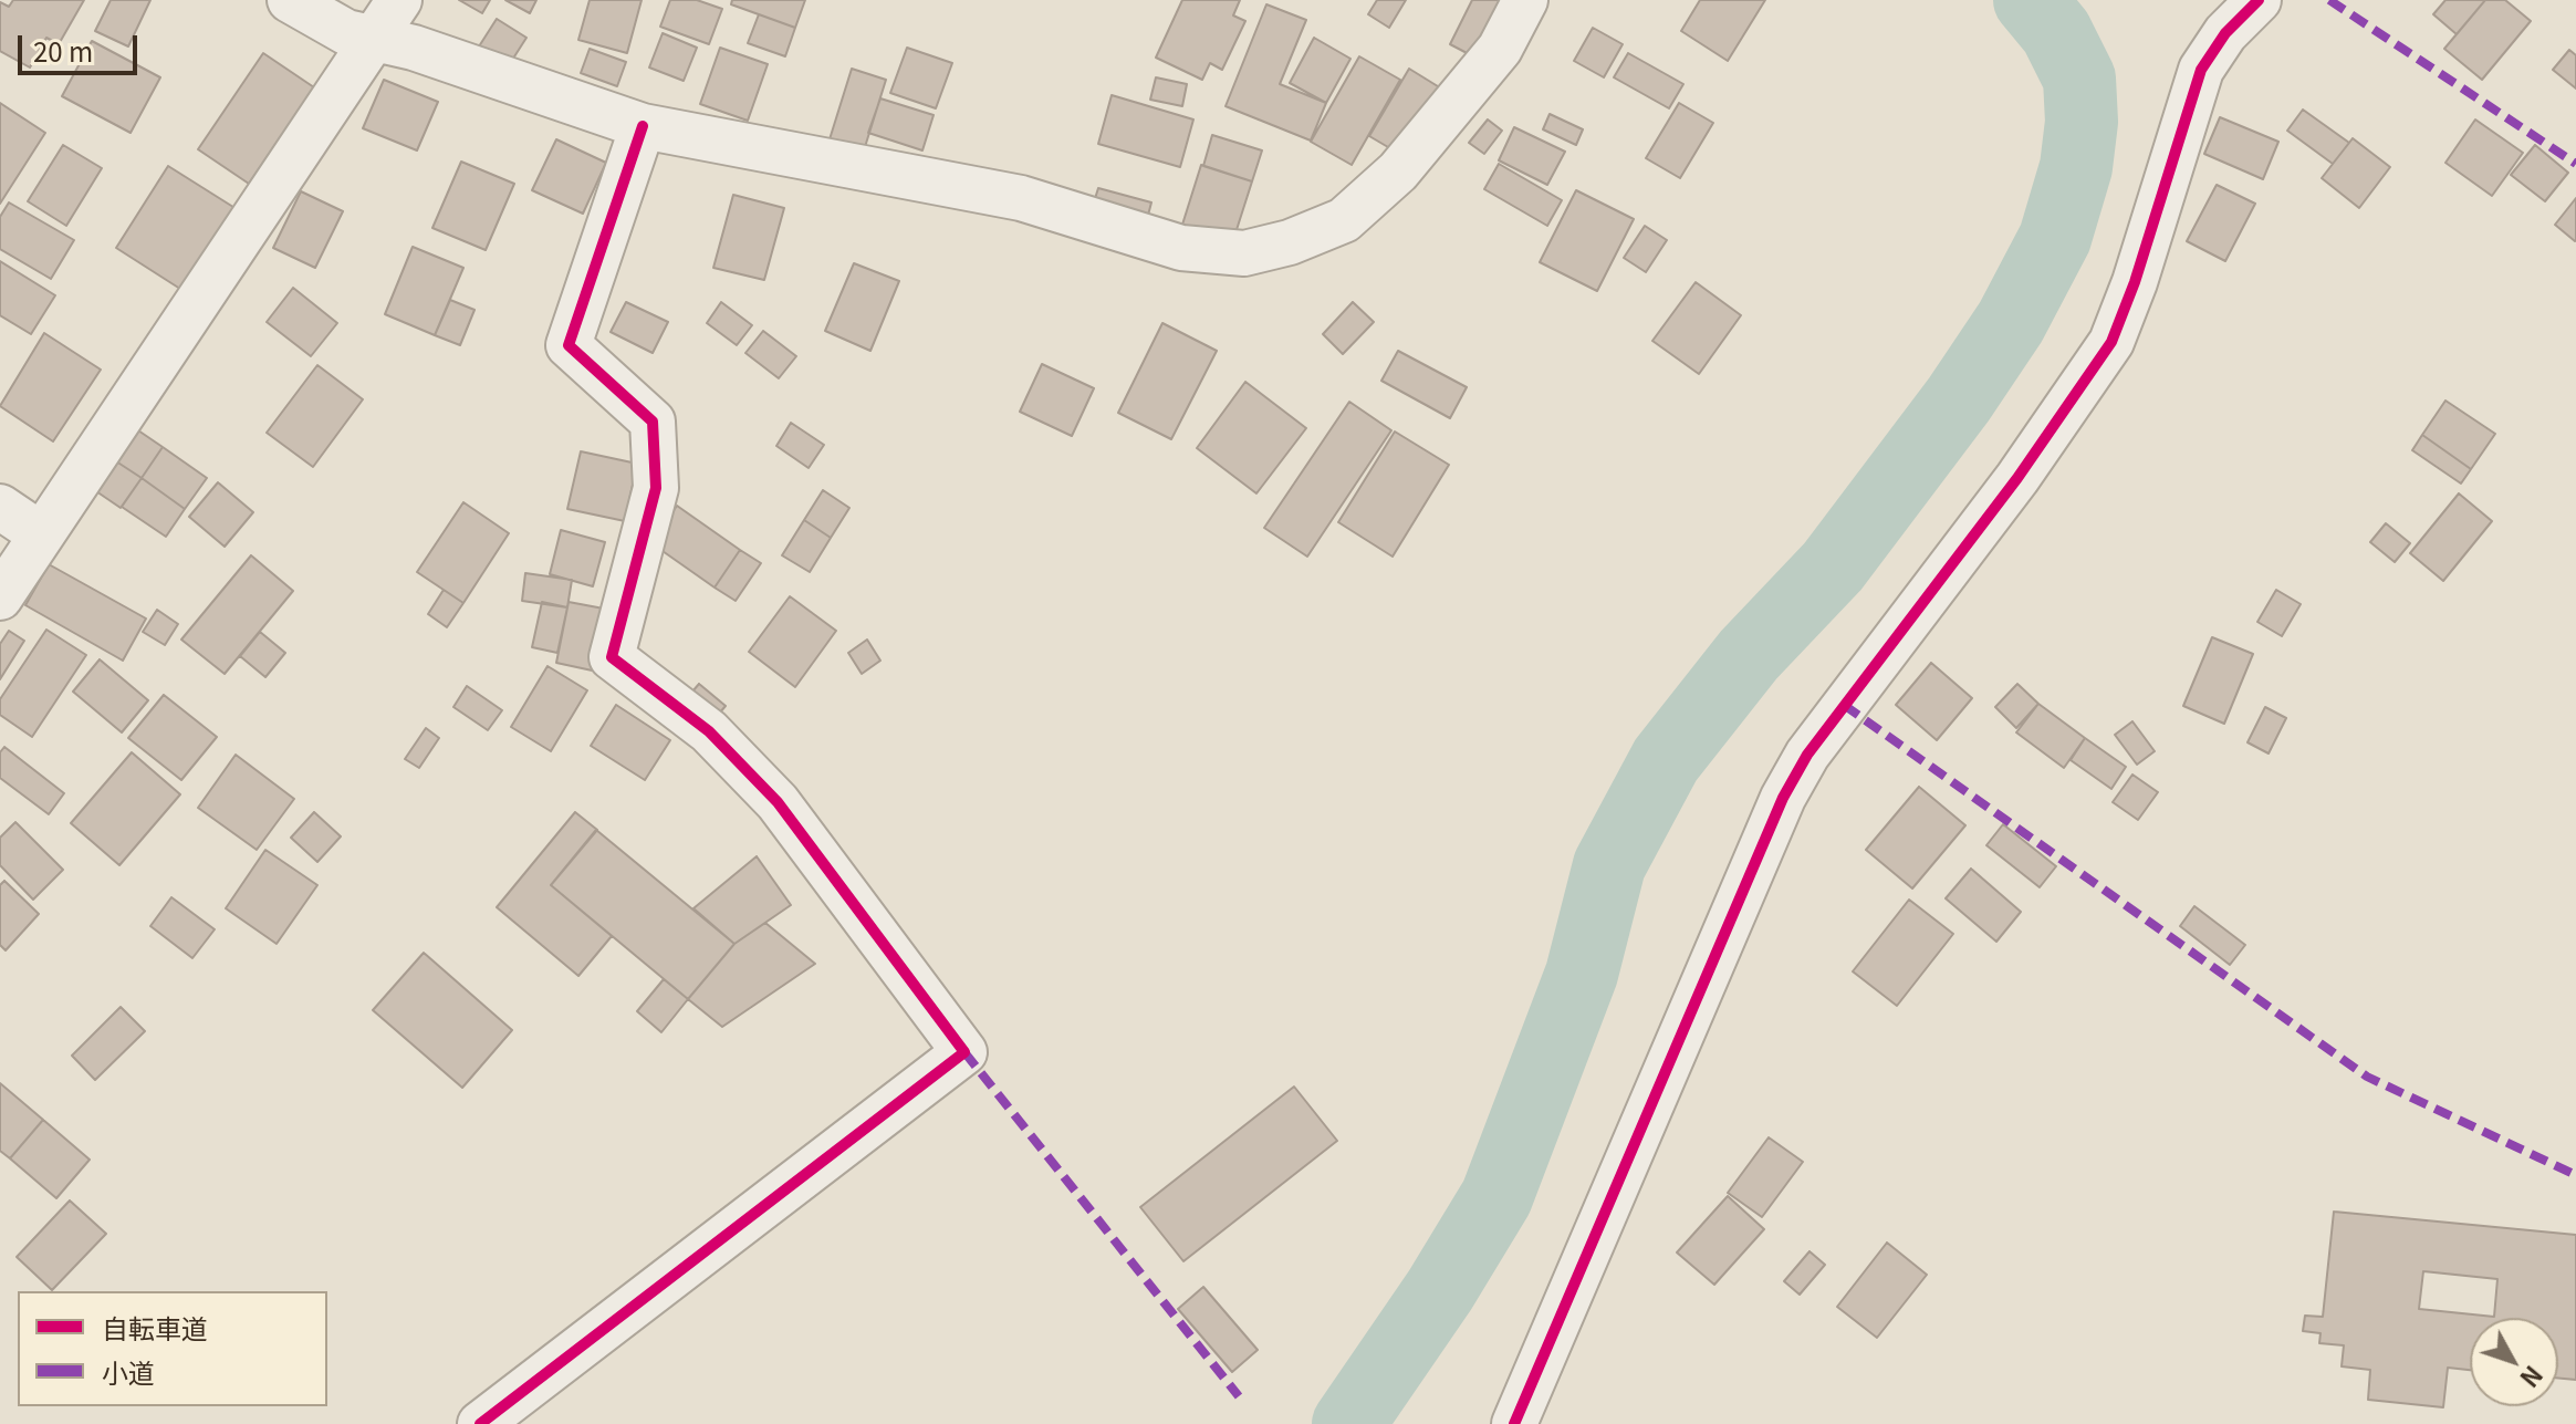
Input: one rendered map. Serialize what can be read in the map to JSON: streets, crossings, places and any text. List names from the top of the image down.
{
  "legend": ["自転車道", "小道"],
  "scale_bar": "20 m",
  "north": "bottom right"
}
